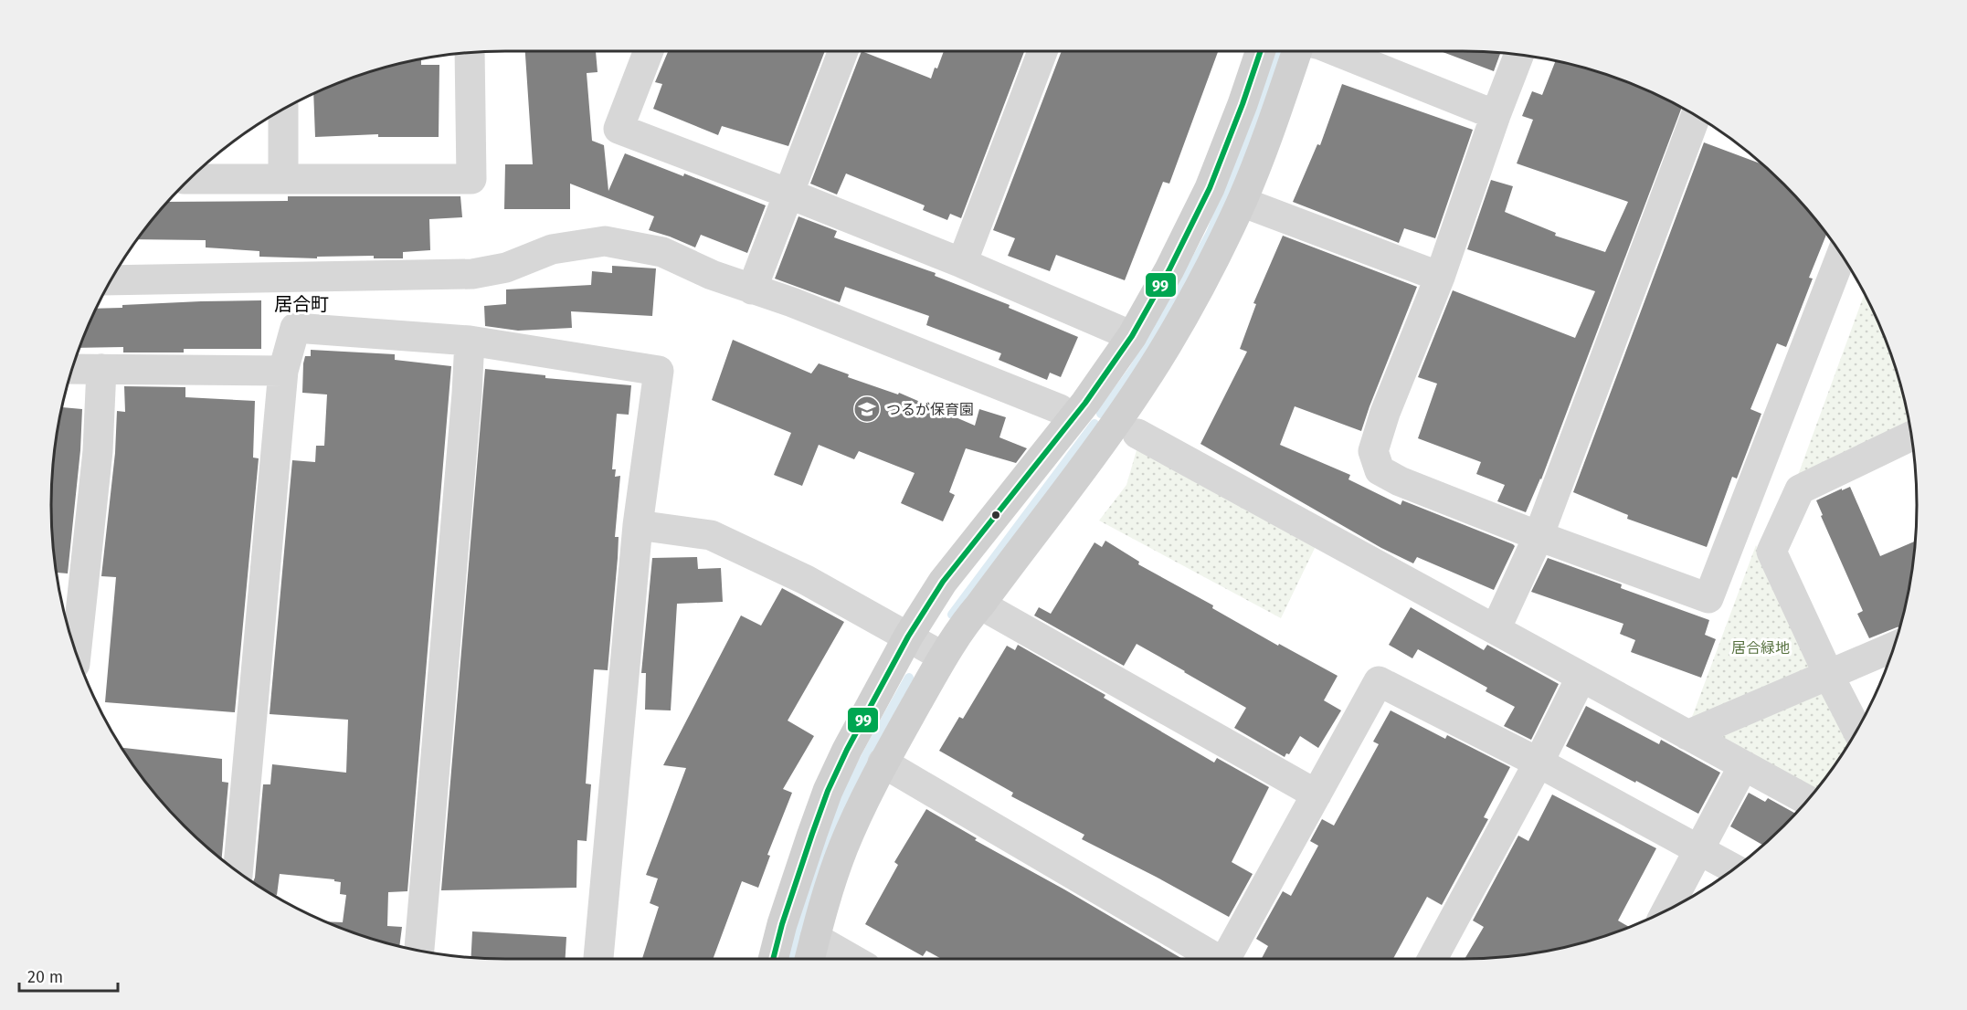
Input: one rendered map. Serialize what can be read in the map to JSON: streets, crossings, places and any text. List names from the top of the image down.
{
  "districts": ["居合町"],
  "parks": ["居合緑地"],
  "places": {
    "school or university": ["つるが保育園"]
  },
  "lines": ["transit line 99"],
  "scale_bar": "20 m"
}
